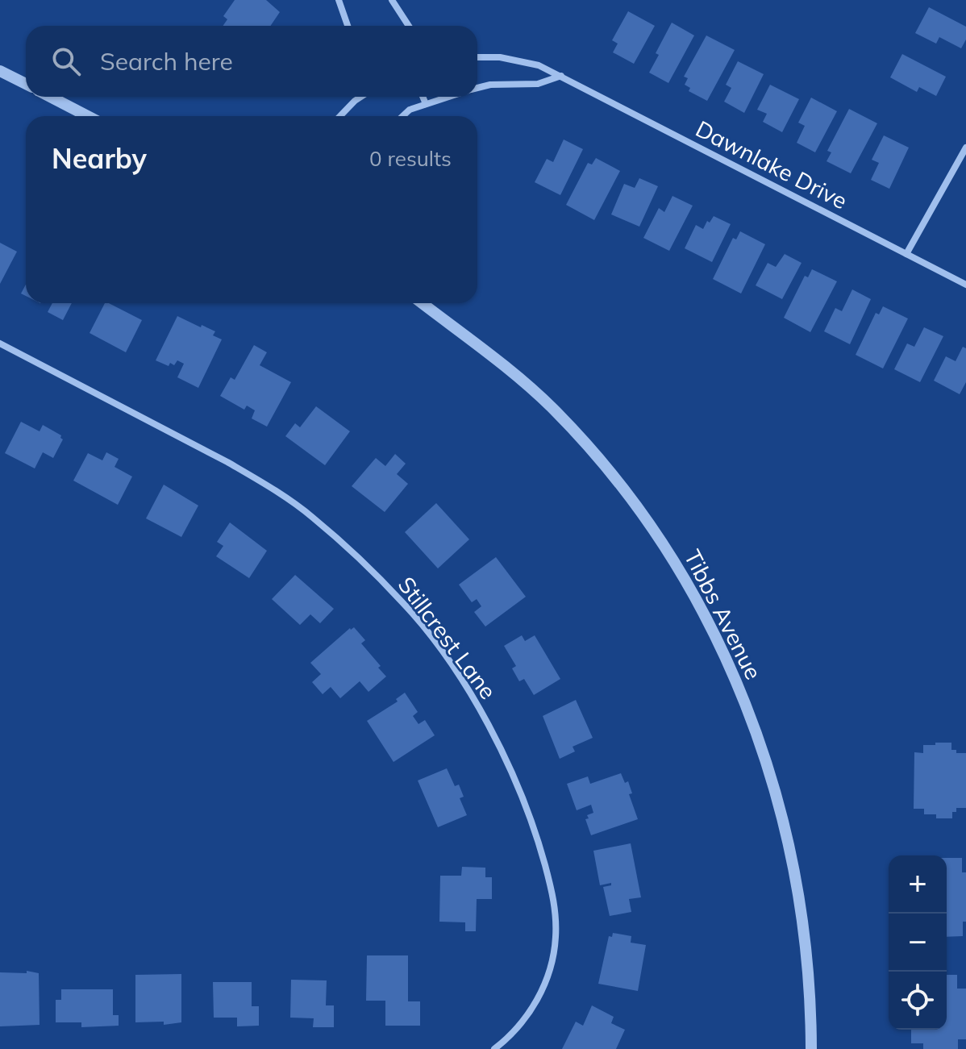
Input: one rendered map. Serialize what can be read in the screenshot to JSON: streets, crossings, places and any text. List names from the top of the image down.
{
  "streets": {
    "street": ["Dawnlake Drive", "Tibbs Avenue", "Stillcrest Lane"]
  },
  "page": {
    "search": "Search here",
    "heading": ["Nearby", "0 results"],
    "map_buttons": ["+", "−"]
  }
}
